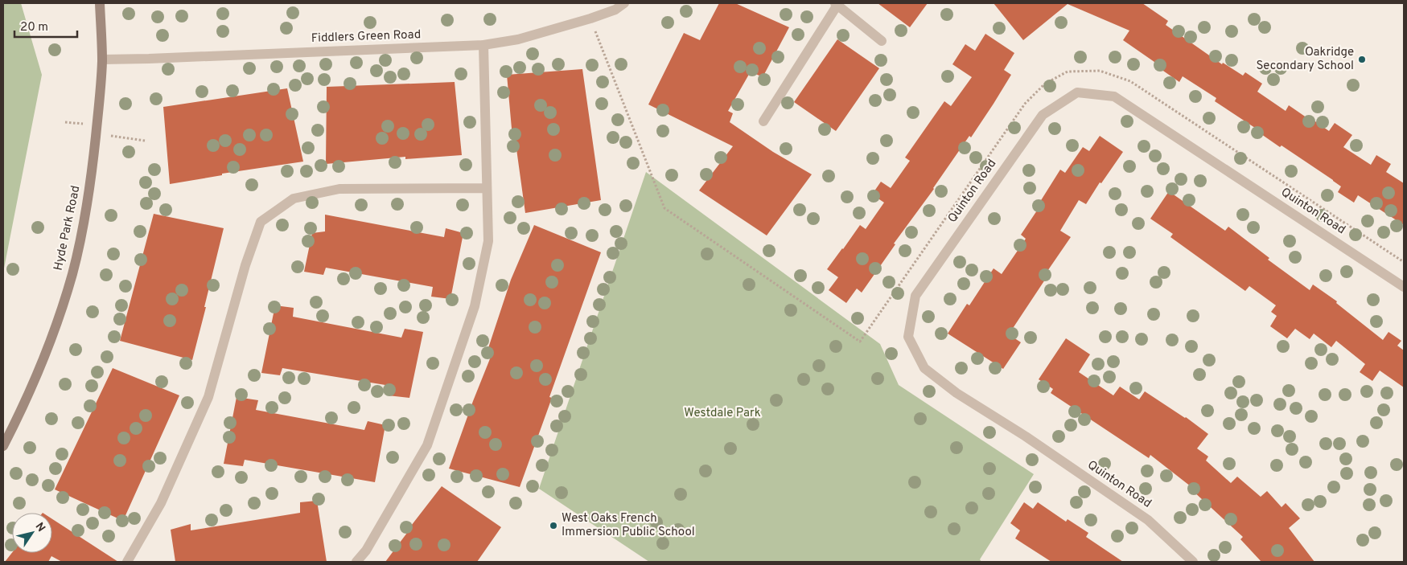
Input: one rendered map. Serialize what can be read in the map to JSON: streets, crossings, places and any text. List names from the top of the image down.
{
  "streets": {
    "main road": ["Hyde Park Road"],
    "street": ["Fiddlers Green Road", "Quinton Road"]
  },
  "crossings": [
    ["Fiddlers Green Road", "Hyde Park Road"]
  ],
  "parks": ["Westdale Park"],
  "places": ["Oakridge Secondary School", "West Oaks French Immersion Public School"],
  "scale_bar": "20 m",
  "north": "top right"
}
